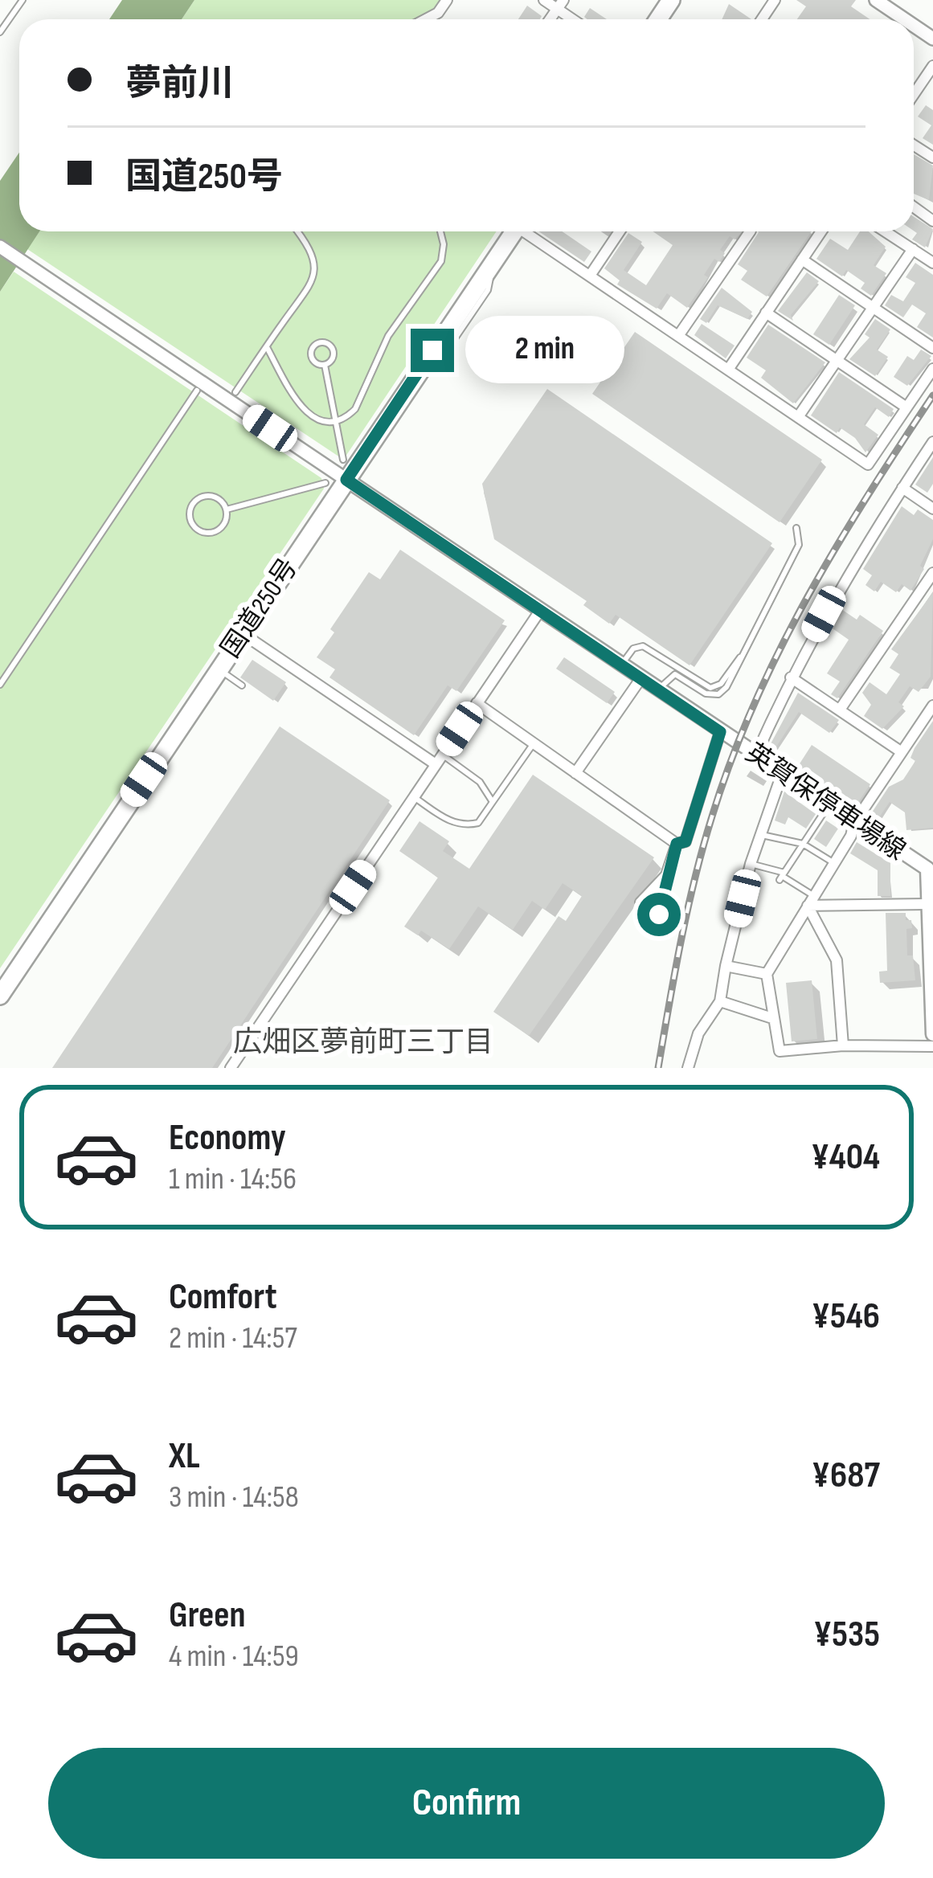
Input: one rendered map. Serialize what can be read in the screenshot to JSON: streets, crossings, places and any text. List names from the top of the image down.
{
  "streets": {
    "highway": ["国道250号"],
    "main road": ["英賀保停車場線"]
  },
  "crossings": [
    ["国道250号", "英賀保停車場線"]
  ],
  "districts": ["広畑区夢前町三丁目"],
  "page": {
    "banner": ["夢前川", "国道250号"],
    "bubble": "2 min",
    "list": [
      {
        "name": "Economy",
        "note": "1 min · 14:56",
        "value": "¥404"
      },
      {
        "name": "Comfort",
        "note": "2 min · 14:57",
        "value": "¥546"
      },
      {
        "name": "XL",
        "note": "3 min · 14:58",
        "value": "¥687"
      },
      {
        "name": "Green",
        "note": "4 min · 14:59",
        "value": "¥535"
      }
    ],
    "buttons": "Confirm"
  }
}
